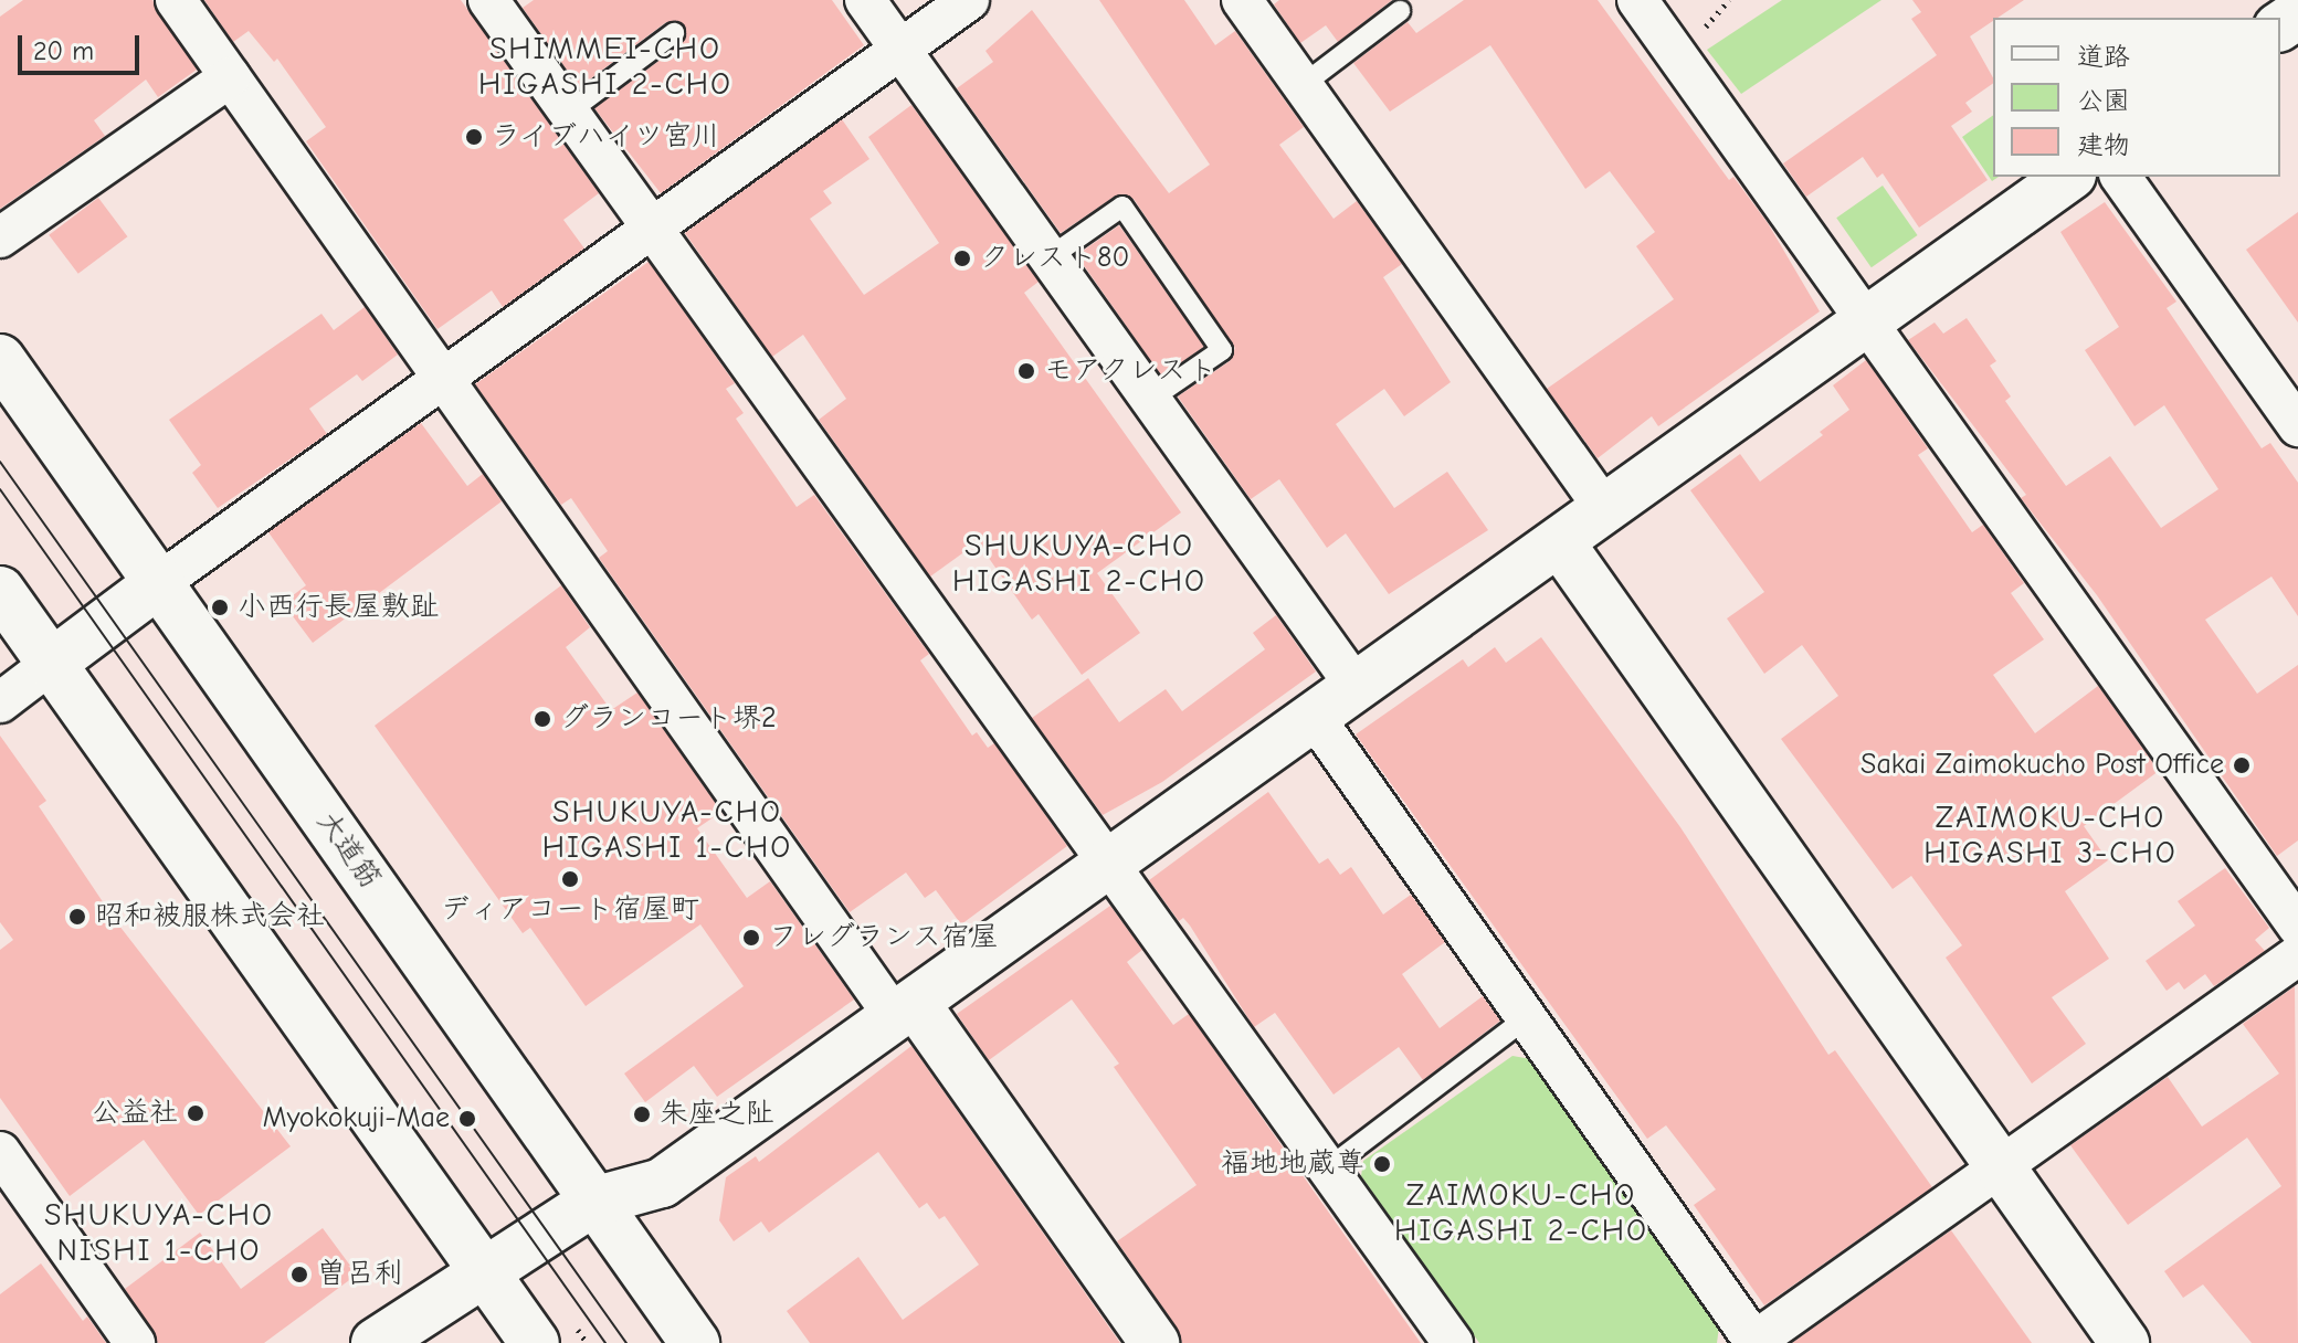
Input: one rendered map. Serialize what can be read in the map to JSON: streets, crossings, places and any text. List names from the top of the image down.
{
  "streets": {
    "street": ["大道筋"]
  },
  "districts": [
    "SHIMMEI-CHO HIGASHI 2-CHO",
    "SHUKUYA-CHO HIGASHI 2-CHO",
    "SHUKUYA-CHO HIGASHI 1-CHO",
    "ZAIMOKU-CHO HIGASHI 3-CHO",
    "ZAIMOKU-CHO HIGASHI 2-CHO",
    "SHUKUYA-CHO NISHI 1-CHO"
  ],
  "places": [
    "ライブハイツ宮川",
    "クレスト80",
    "モアクレスト",
    "小西行長屋敷趾",
    "グランコート堺2",
    "Sakai Zaimokucho Post Office",
    "ディアコート宿屋町",
    "昭和被服株式会社",
    "フレグランス宿屋",
    "公益社",
    "朱座之阯",
    "Myokokuji-Mae",
    "福地地蔵尊",
    "曽呂利"
  ],
  "legend": ["道路", "公園", "建物"],
  "scale_bar": "20 m"
}
